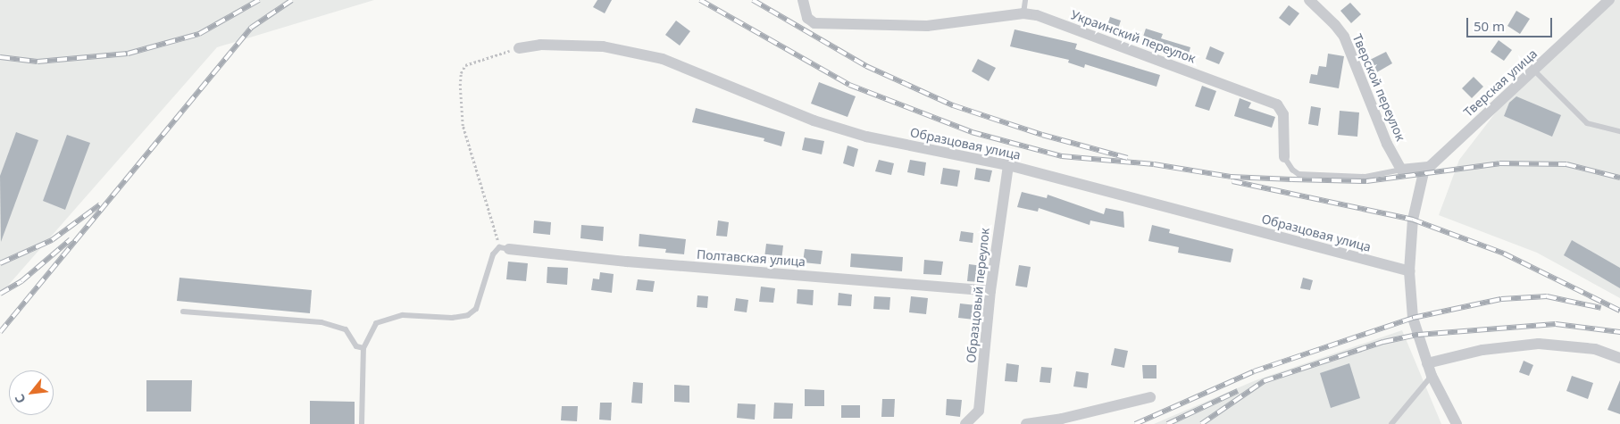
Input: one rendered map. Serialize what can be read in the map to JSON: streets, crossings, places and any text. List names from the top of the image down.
{
  "streets": {
    "street": [
      "Украинский переулок",
      "Тверская улица",
      "Тверской переулок",
      "Образцовая улица",
      "Полтавская улица",
      "Образцовый переулок"
    ]
  },
  "crossings": [
    ["Образцовая улица", "Образцовый переулок"],
    ["Полтавская улица", "Образцовый переулок"]
  ],
  "scale_bar": "50 m",
  "north": "bottom left"
}
